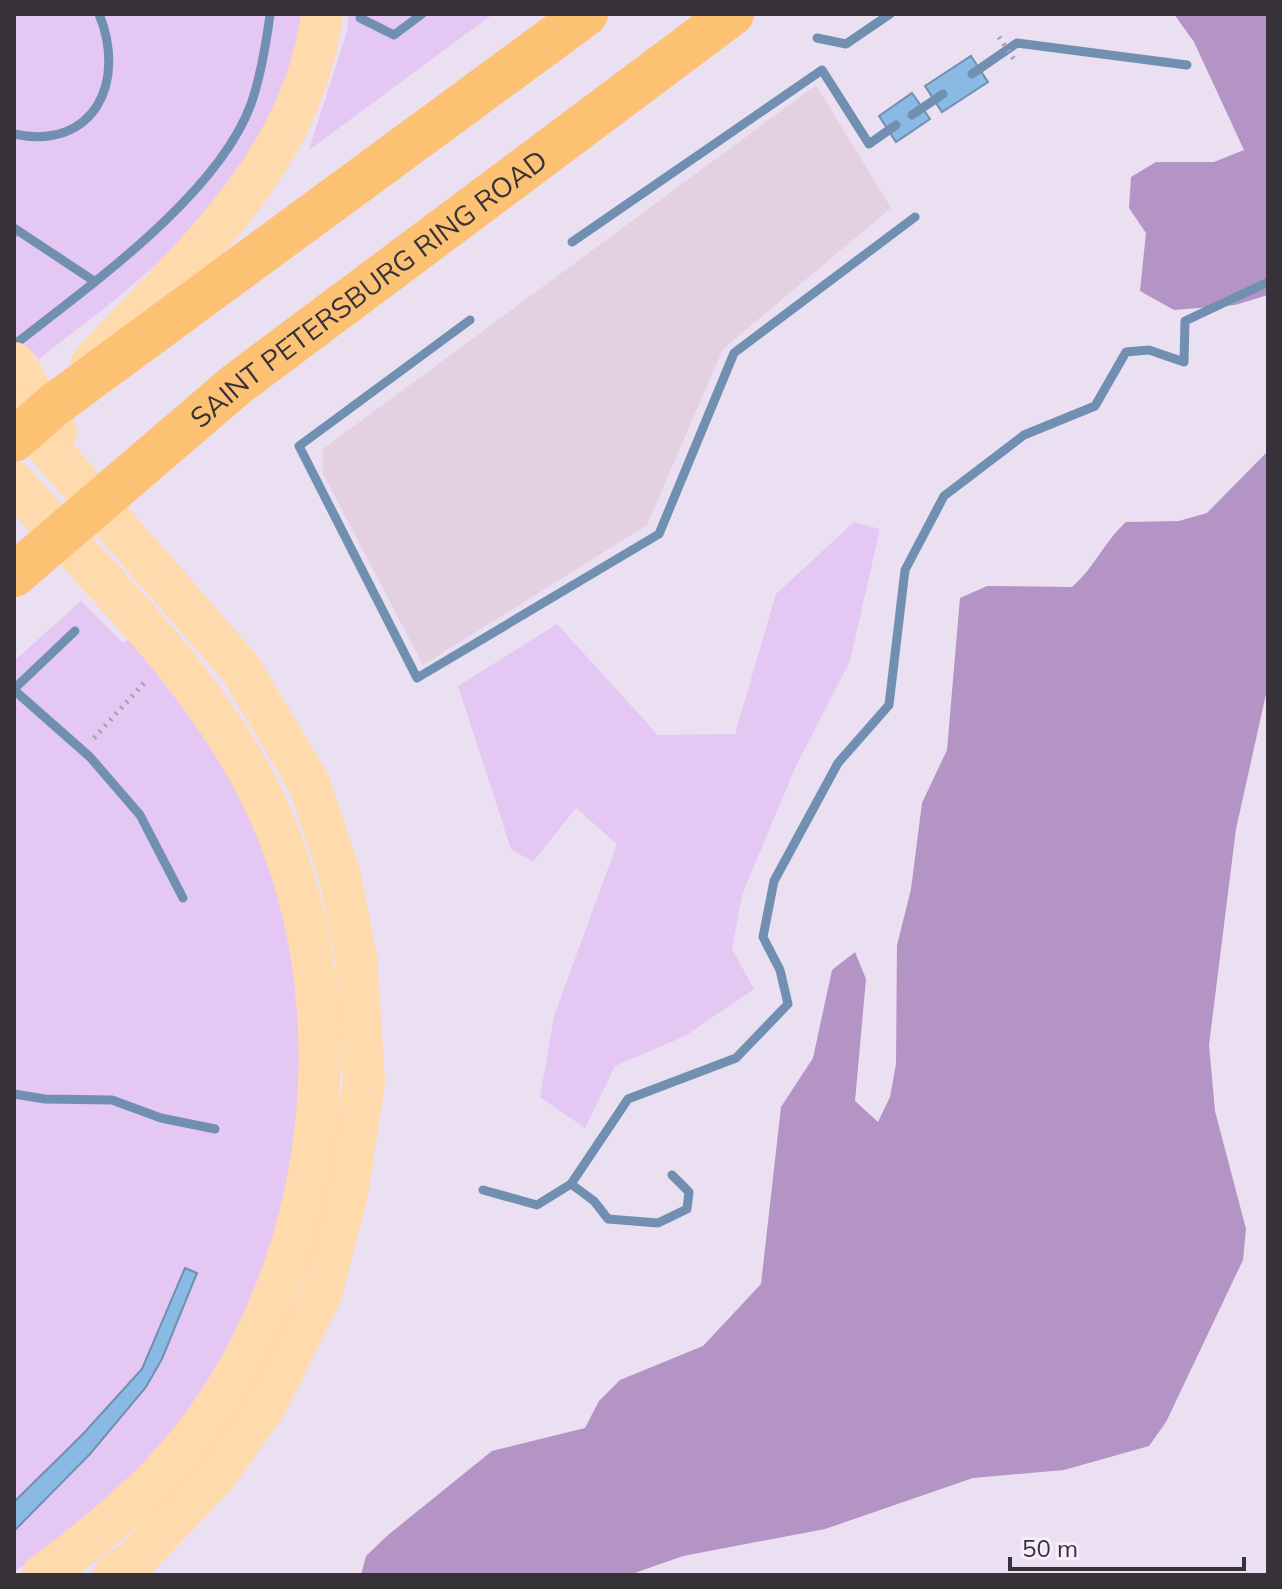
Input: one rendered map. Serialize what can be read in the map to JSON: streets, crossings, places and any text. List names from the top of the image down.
{
  "streets": {
    "highway": ["SAINT PETERSBURG RING ROAD"]
  },
  "scale_bar": "50 m"
}
